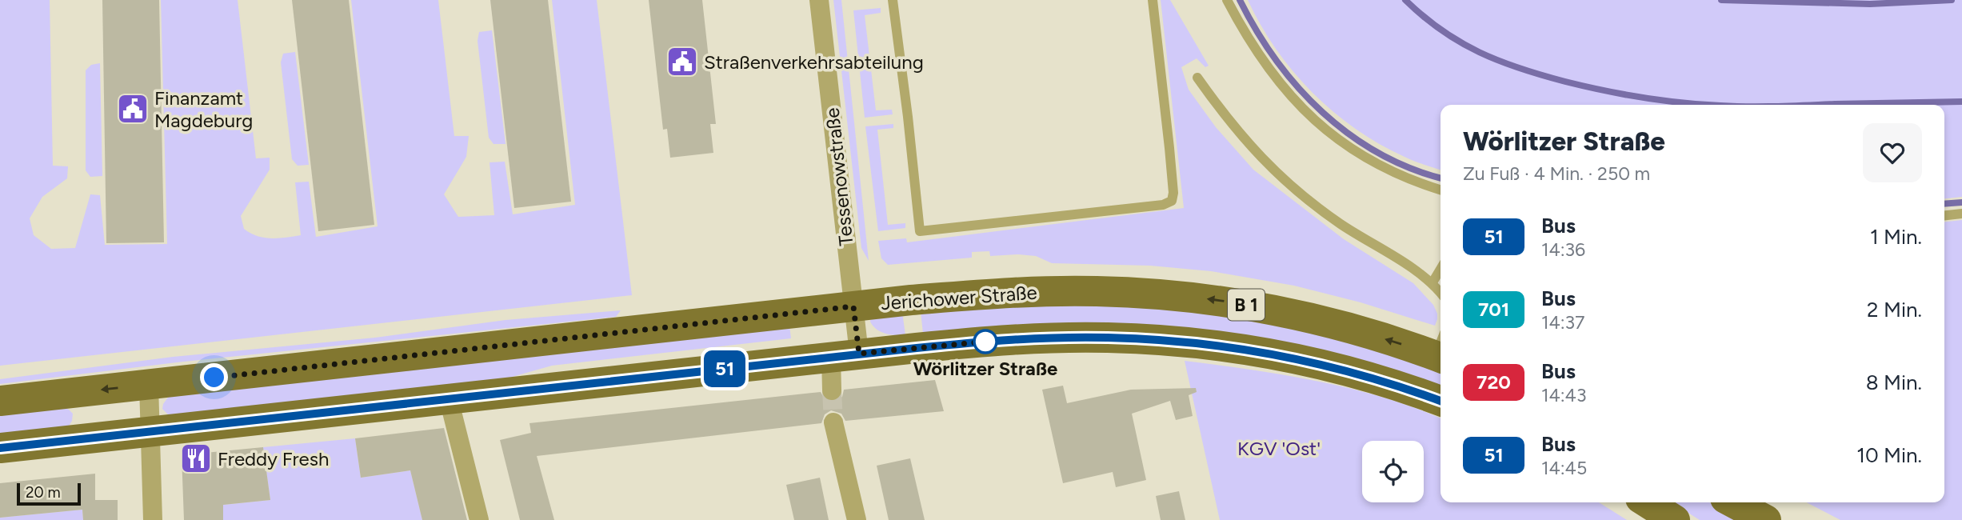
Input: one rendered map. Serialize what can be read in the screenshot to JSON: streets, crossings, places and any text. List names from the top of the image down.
{
  "streets": {
    "main road": ["Jerichower Straße", "B 1"],
    "street": ["Tessenowstraße"]
  },
  "crossings": [
    ["Tessenowstraße", "Jerichower Straße"],
    ["Tessenowstraße", "B 1"]
  ],
  "parks": ["KGV 'Ost'"],
  "places": {
    "public building": ["Straßenverkehrsabteilung", "Finanzamt Magdeburg"],
    "other": ["Wörlitzer Straße"],
    "restaurant": ["Freddy Fresh"]
  },
  "lines": ["bus line 51"],
  "scale_bar": "20 m",
  "page": {
    "on_map": "51",
    "heading": ["Wörlitzer Straße", "Zu Fuß · 4 Min. · 250 m"],
    "list": [
      {
        "mark": "51",
        "name": "Bus",
        "note": "14:36",
        "value": "1 Min."
      },
      {
        "mark": "701",
        "name": "Bus",
        "note": "14:37",
        "value": "2 Min."
      },
      {
        "mark": "720",
        "name": "Bus",
        "note": "14:43",
        "value": "8 Min."
      },
      {
        "mark": "51",
        "name": "Bus",
        "note": "14:45",
        "value": "10 Min."
      }
    ],
    "scale": "20 m"
  }
}
